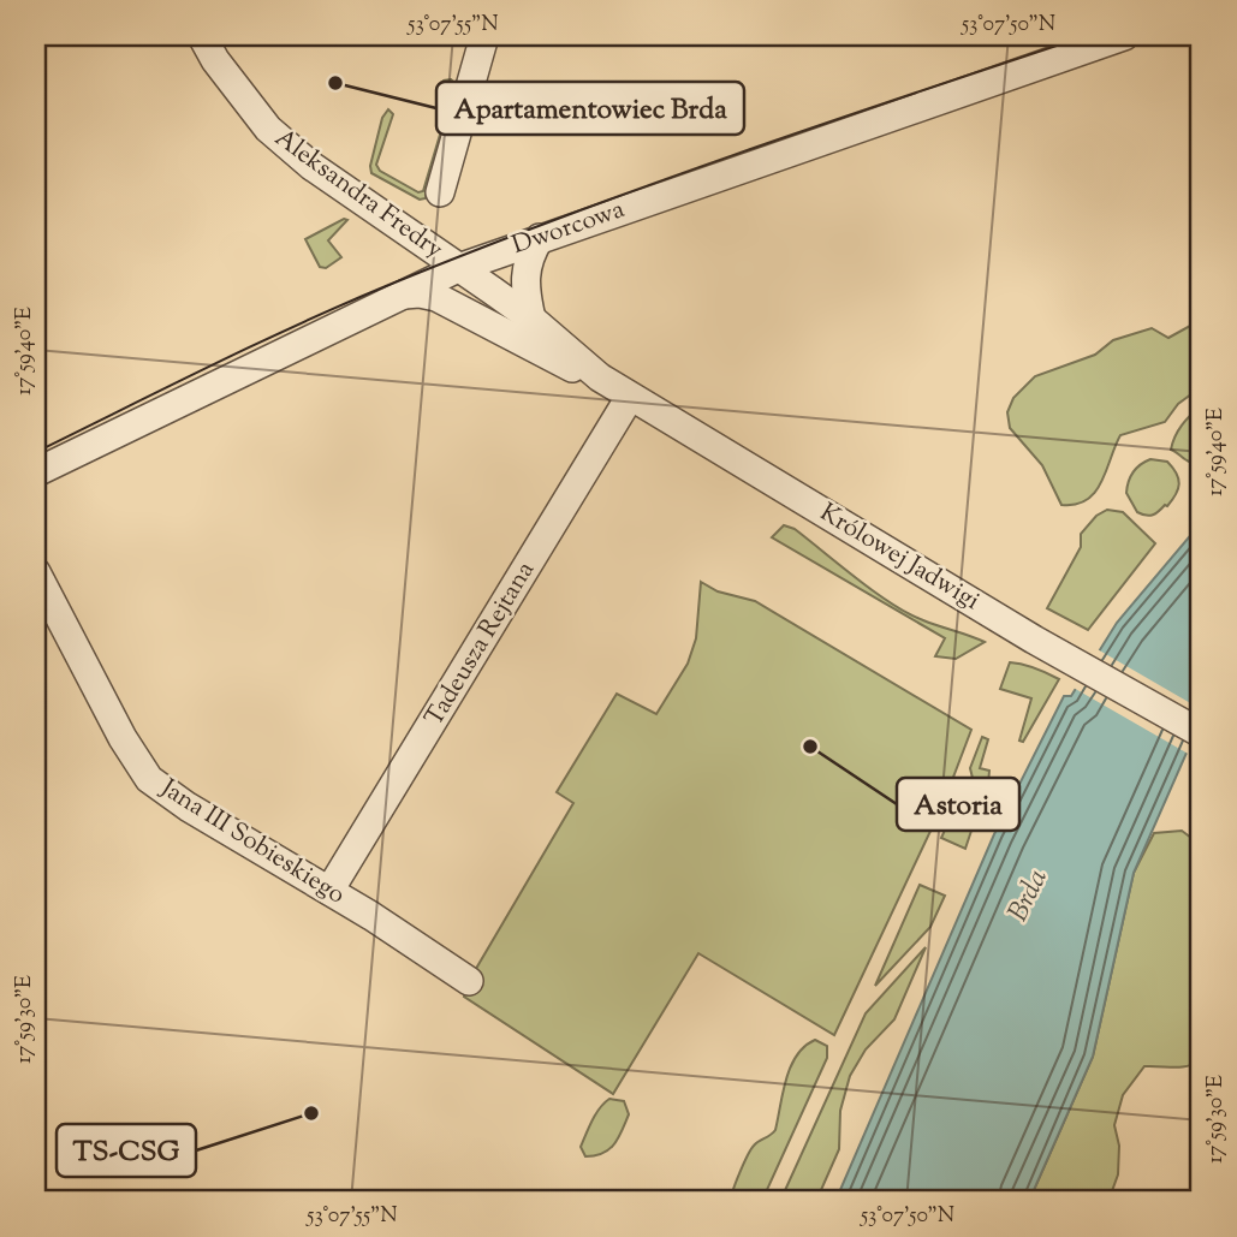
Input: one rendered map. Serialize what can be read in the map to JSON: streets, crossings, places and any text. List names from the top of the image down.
{
  "streets": {
    "street": [
      "Aleksandra Fredry",
      "Dworcowa",
      "Królowej Jadwigi",
      "Tadeusza Rejtana",
      "Jana III Sobieskiego"
    ]
  },
  "crossings": [
    ["Aleksandra Fredry", "Dworcowa"],
    ["Aleksandra Fredry", "Królowej Jadwigi"],
    ["Dworcowa", "Królowej Jadwigi"],
    ["Królowej Jadwigi", "Tadeusza Rejtana"],
    ["Tadeusza Rejtana", "Jana III Sobieskiego"]
  ],
  "water": ["Brda"],
  "places": ["Apartamentowiec Brda", "Astoria", "TS-CSG"],
  "coordinates": [
    "53°07'55\"N",
    "53°07'50\"N",
    "17°59'40\"E",
    "17°59'30\"E"
  ]
}
